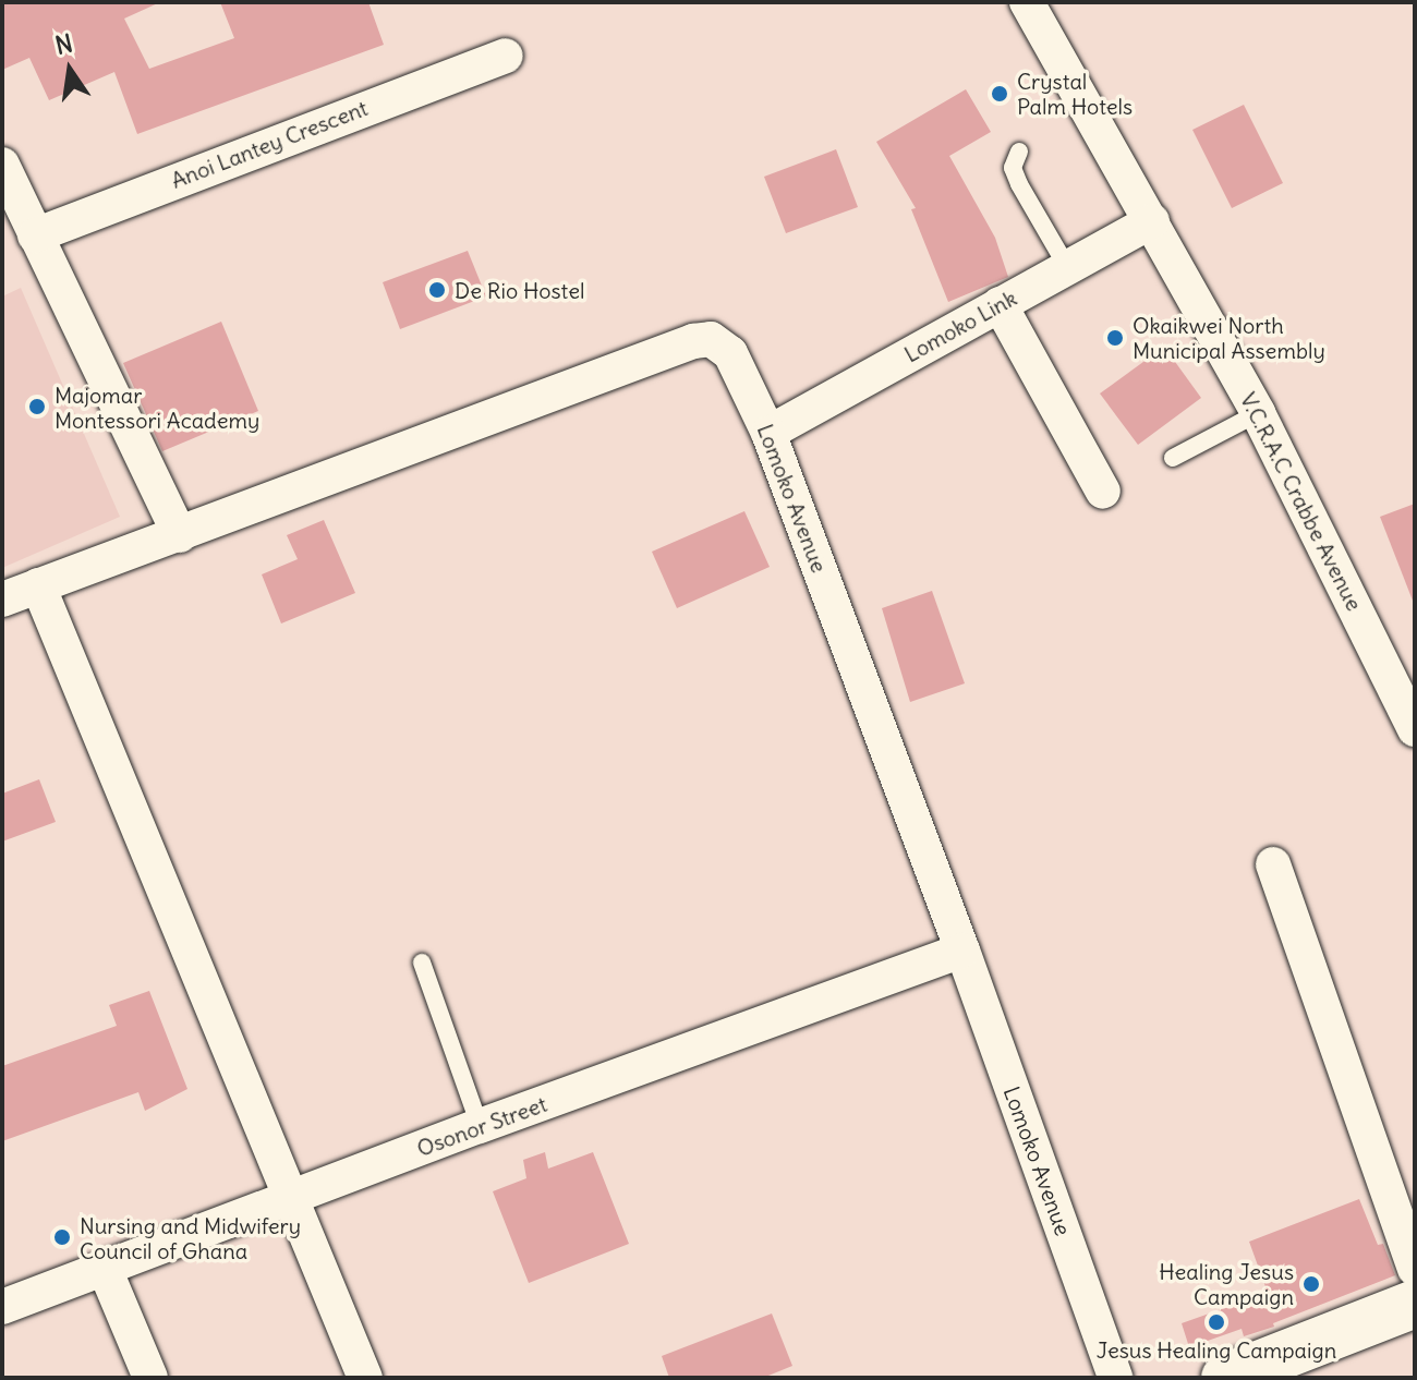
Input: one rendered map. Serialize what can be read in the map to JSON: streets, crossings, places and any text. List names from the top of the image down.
{
  "streets": {
    "street": [
      "Anoi Lantey Crescent",
      "Lomoko Link",
      "Lomoko Avenue",
      "V.C.R.A.C Crabbe Avenue",
      "Osonor Street"
    ]
  },
  "crossings": [
    ["Lomoko Link", "Lomoko Avenue"],
    ["Lomoko Link", "V.C.R.A.C Crabbe Avenue"],
    ["Lomoko Avenue", "Osonor Street"]
  ],
  "places": [
    "Crystal Palm Hotels",
    "De Rio Hostel",
    "Okaikwei North Municipal Assembly",
    "Majomar Montessori Academy",
    "Nursing and Midwifery Council of Ghana",
    "Healing Jesus Campaign",
    "Jesus Healing Campaign"
  ],
  "north": "top"
}
